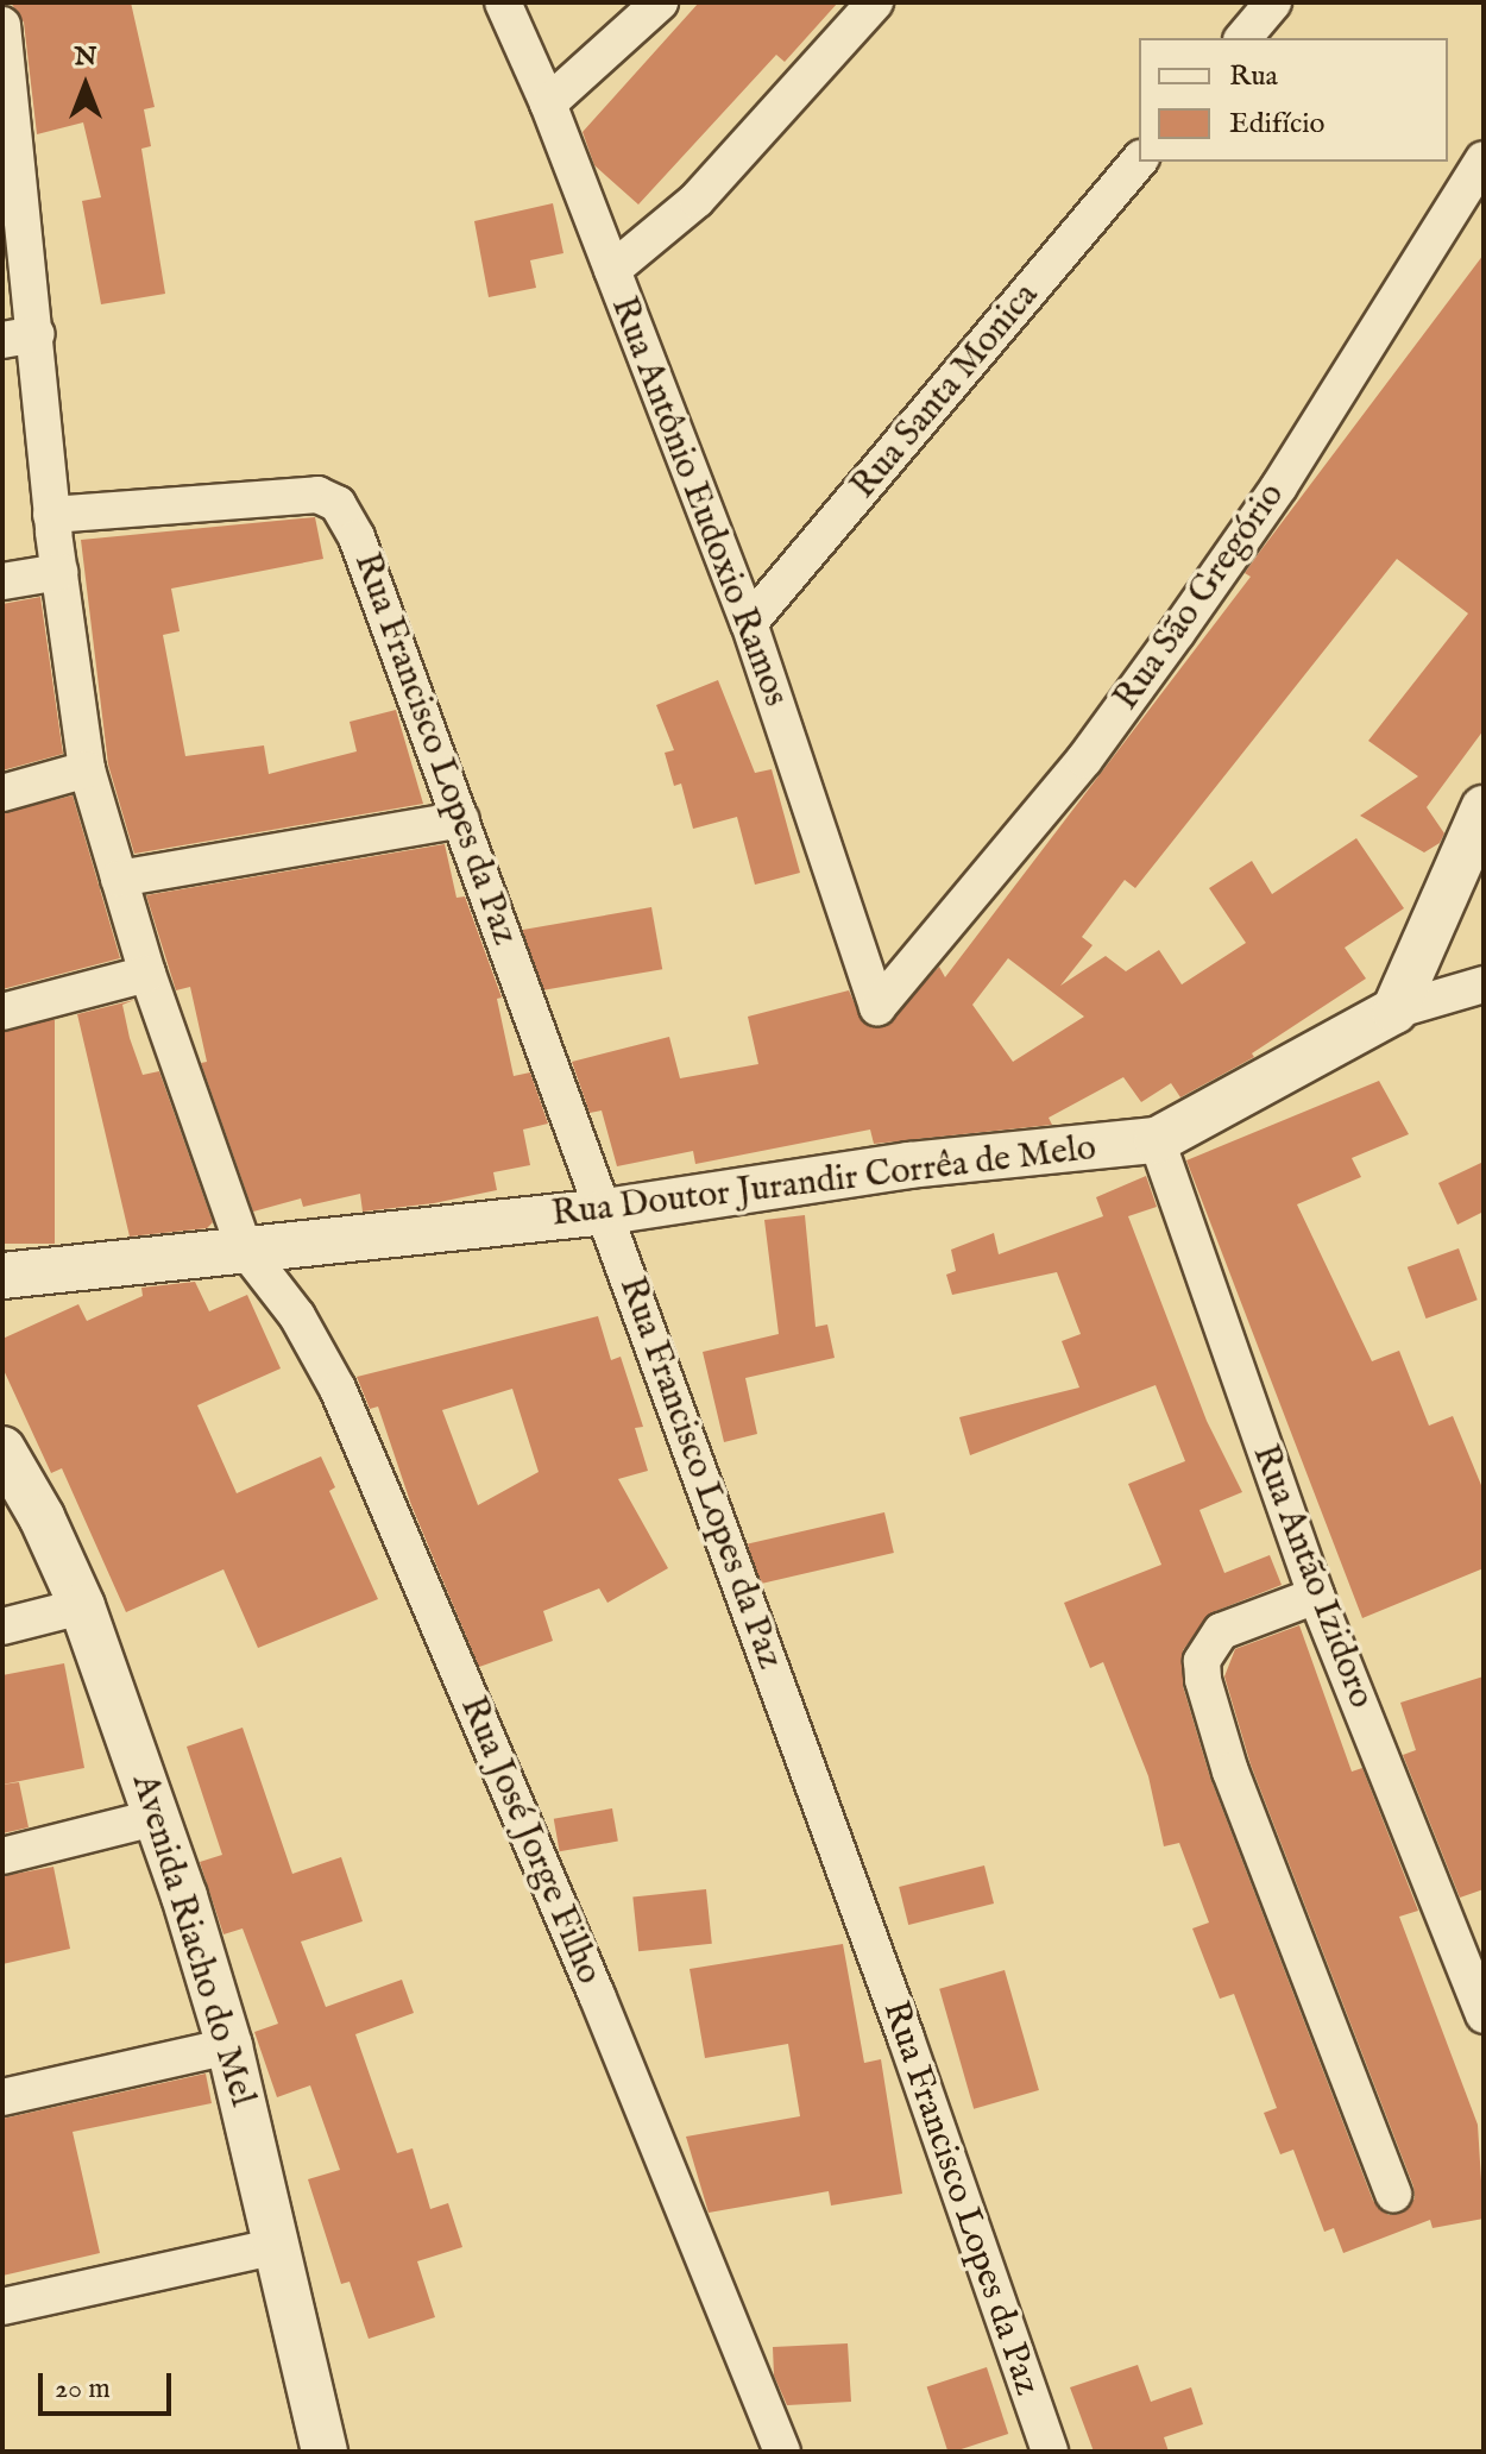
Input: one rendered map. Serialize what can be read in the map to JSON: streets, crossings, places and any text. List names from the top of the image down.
{
  "streets": {
    "street": [
      "Rua Santa Monica",
      "Rua Antônio Eudoxio Ramos",
      "Rua São Gregório",
      "Rua Francisco Lopes da Paz",
      "Rua Doutor Jurandir Corrêa de Melo",
      "Rua Antão Izidoro",
      "Rua José Jorge Filho",
      "Avenida Riacho do Mel"
    ]
  },
  "crossings": [
    ["Rua Santa Monica", "Rua Antônio Eudoxio Ramos"],
    ["Rua Antônio Eudoxio Ramos", "Rua São Gregório"],
    ["Rua Francisco Lopes da Paz", "Rua Doutor Jurandir Corrêa de Melo"],
    ["Rua Francisco Lopes da Paz", "Rua José Jorge Filho"],
    ["Rua Doutor Jurandir Corrêa de Melo", "Rua Antão Izidoro"],
    ["Rua Doutor Jurandir Corrêa de Melo", "Rua José Jorge Filho"]
  ],
  "legend": ["Rua", "Edifício"],
  "scale_bar": "20 m",
  "north": "top"
}
